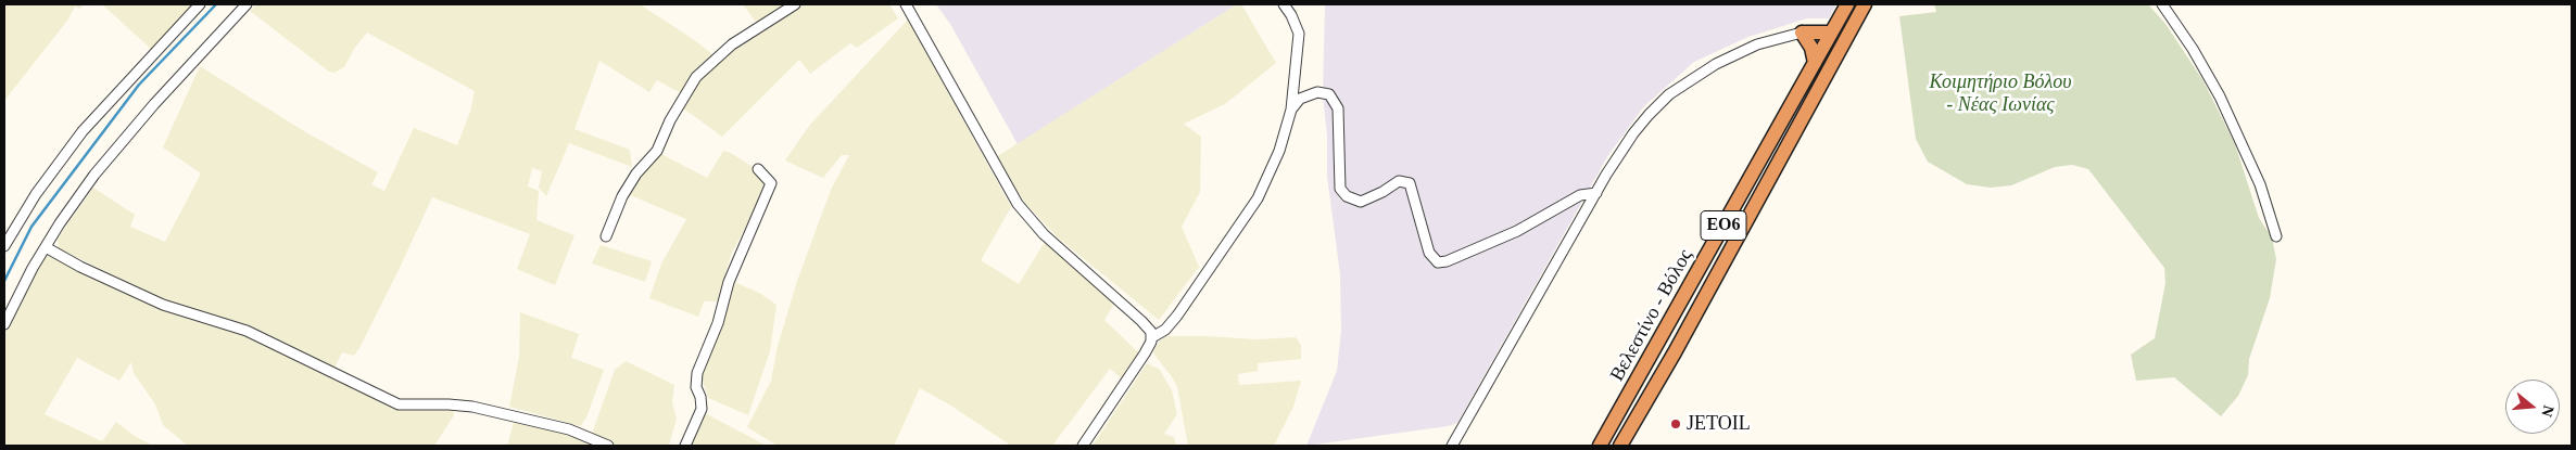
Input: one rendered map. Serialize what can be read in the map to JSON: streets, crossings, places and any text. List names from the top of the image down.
{
  "streets": {
    "highway": ["ΕΟ6", "Βελεστίνο - Βόλος"]
  },
  "parks": ["Κοιμητήριο Βόλου - Νέας Ιωνίας"],
  "places": ["JETOIL"],
  "north": "right"
}
